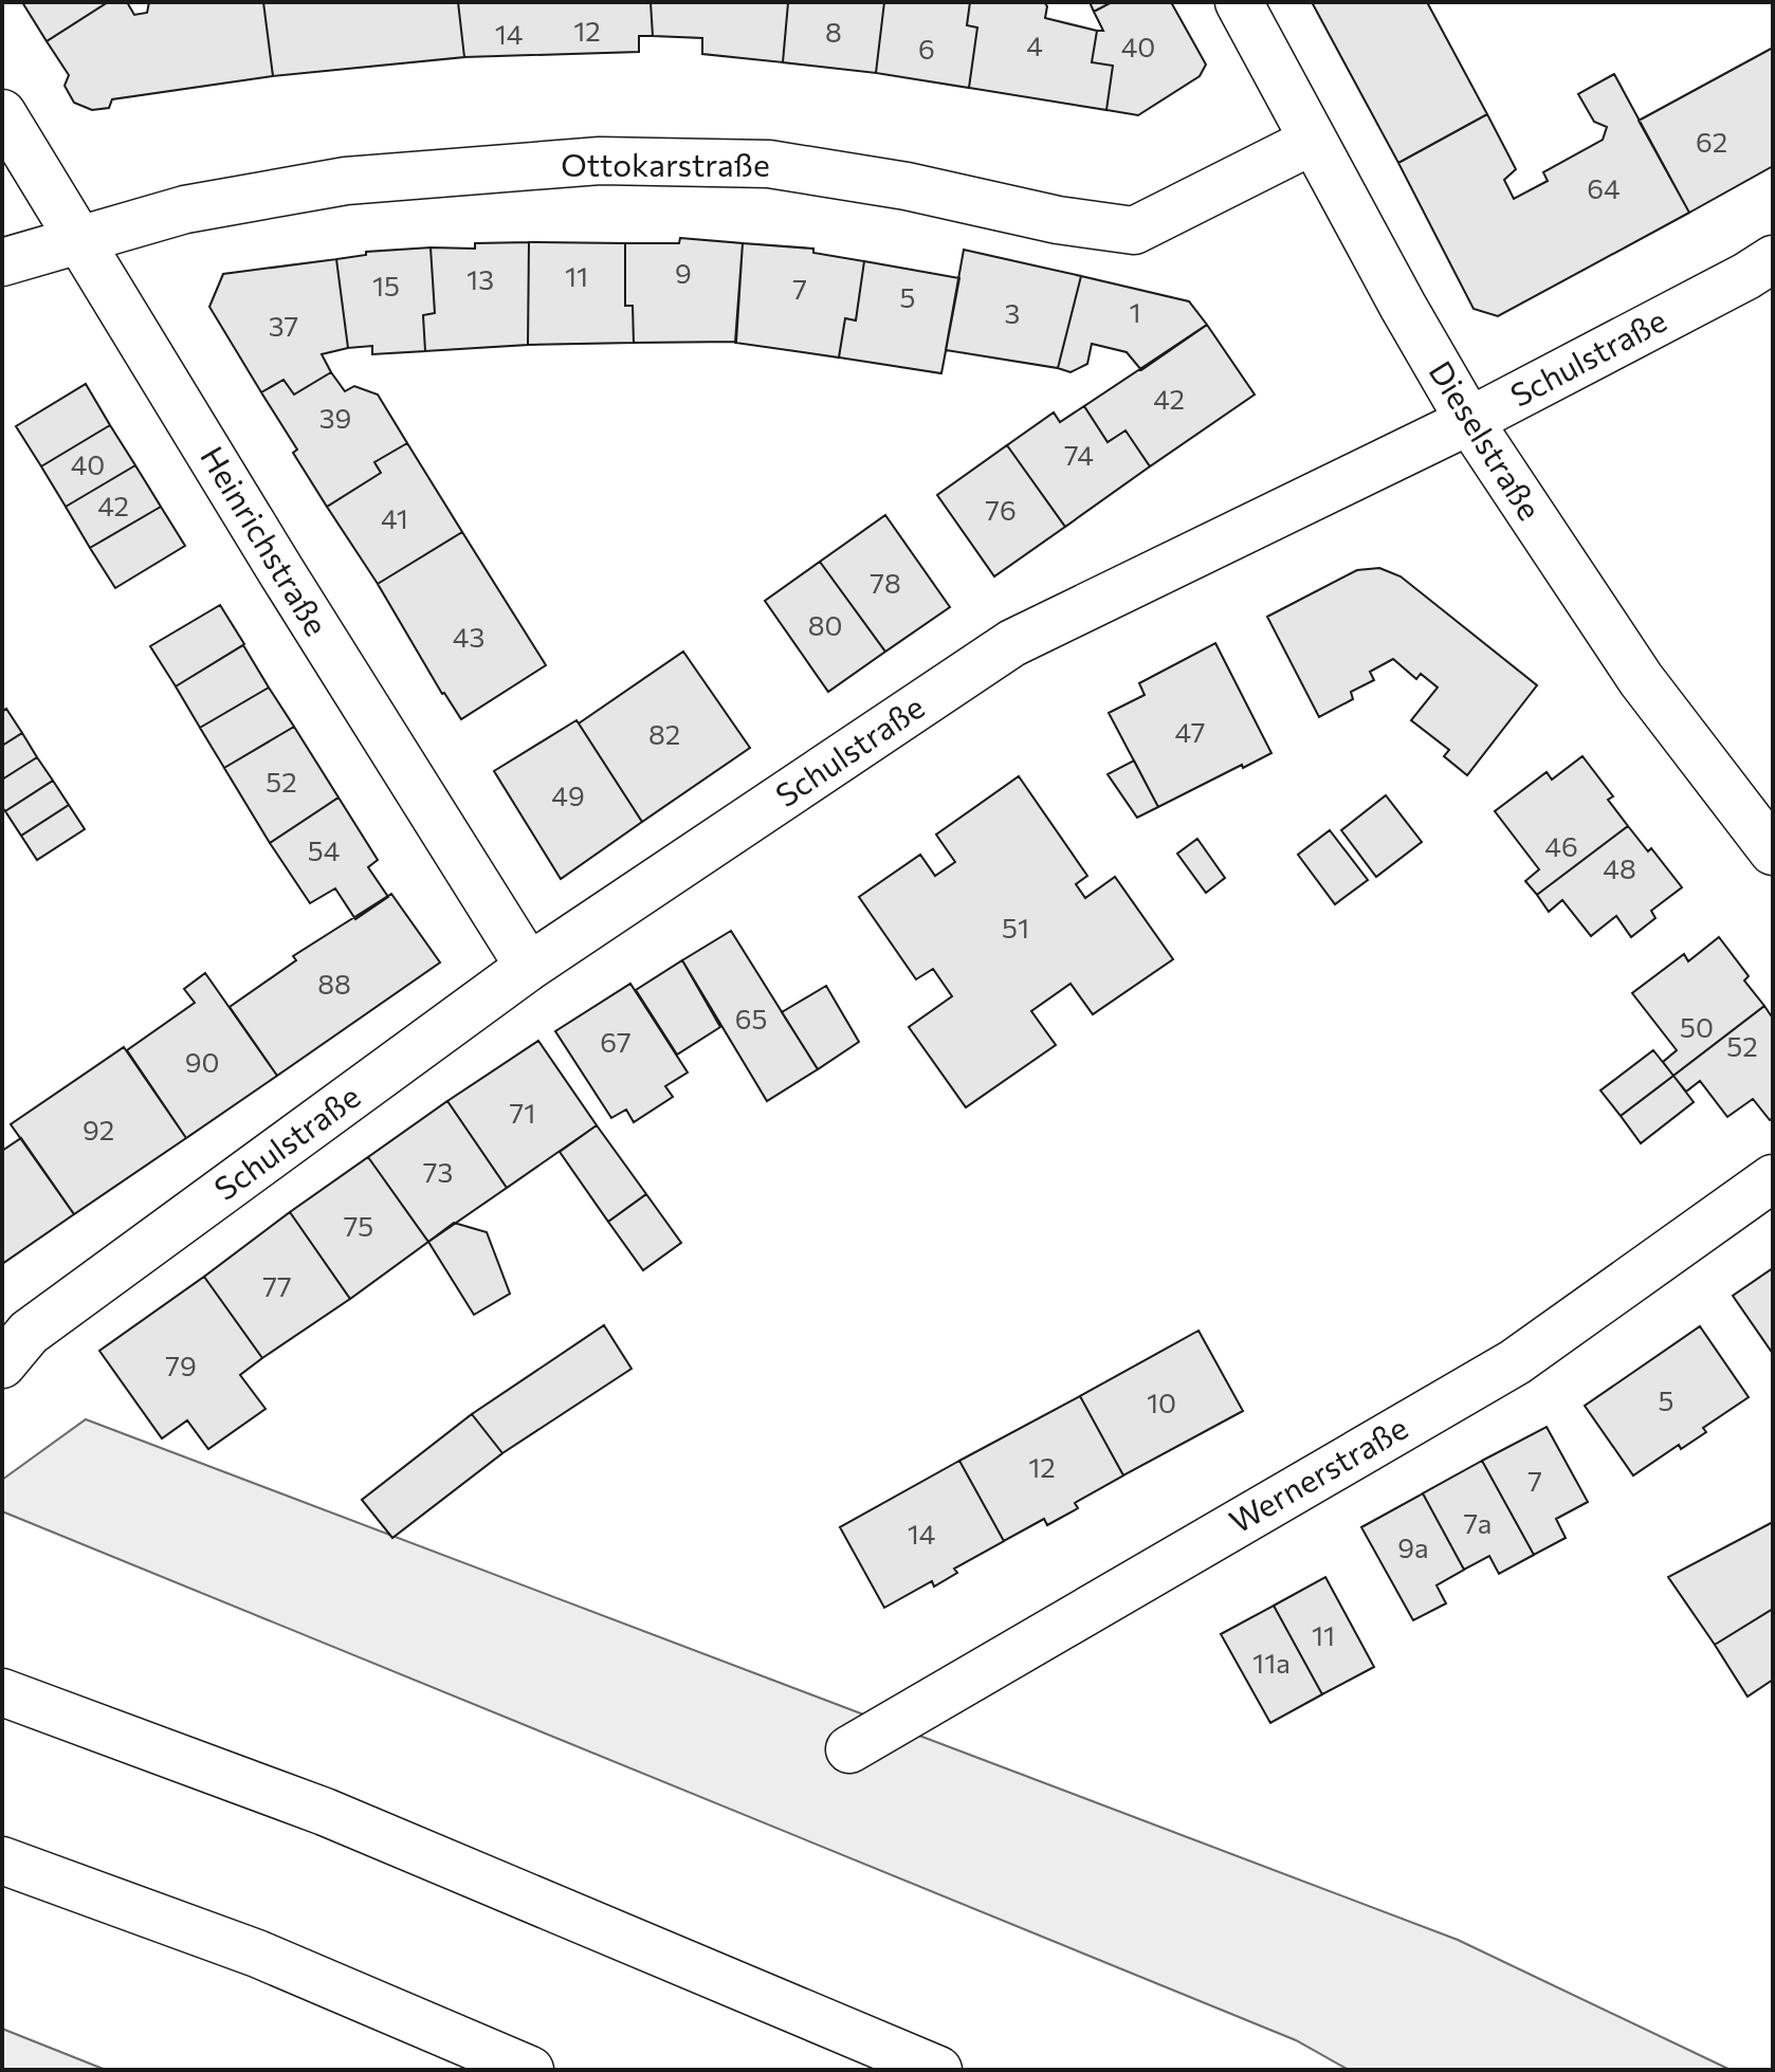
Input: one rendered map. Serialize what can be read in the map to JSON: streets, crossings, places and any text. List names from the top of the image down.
{
  "streets": {
    "main road": [
      "Ottokarstraße",
      "Schulstraße",
      "Dieselstraße",
      "Heinrichstraße",
      "Wernerstraße"
    ]
  },
  "crossings": [
    ["Ottokarstraße", "Dieselstraße"],
    ["Ottokarstraße", "Heinrichstraße"],
    ["Schulstraße", "Dieselstraße"],
    ["Schulstraße", "Heinrichstraße"]
  ],
  "house_numbers": [
    "12",
    "8",
    "14",
    "4",
    "40",
    "6",
    "62",
    "64",
    "9",
    "11",
    "13",
    "15",
    "7",
    "5",
    "1",
    "3",
    "37",
    "42",
    "39",
    "74",
    "40",
    "42",
    "76",
    "41",
    "78",
    "80",
    "43",
    "47",
    "82",
    "52",
    "49",
    "46",
    "54",
    "48",
    "51",
    "88",
    "65",
    "50",
    "67",
    "52",
    "90",
    "71",
    "92",
    "73",
    "75",
    "77",
    "79",
    "5",
    "10",
    "12",
    "7",
    "7a",
    "14",
    "9a",
    "11",
    "11a"
  ]
}
